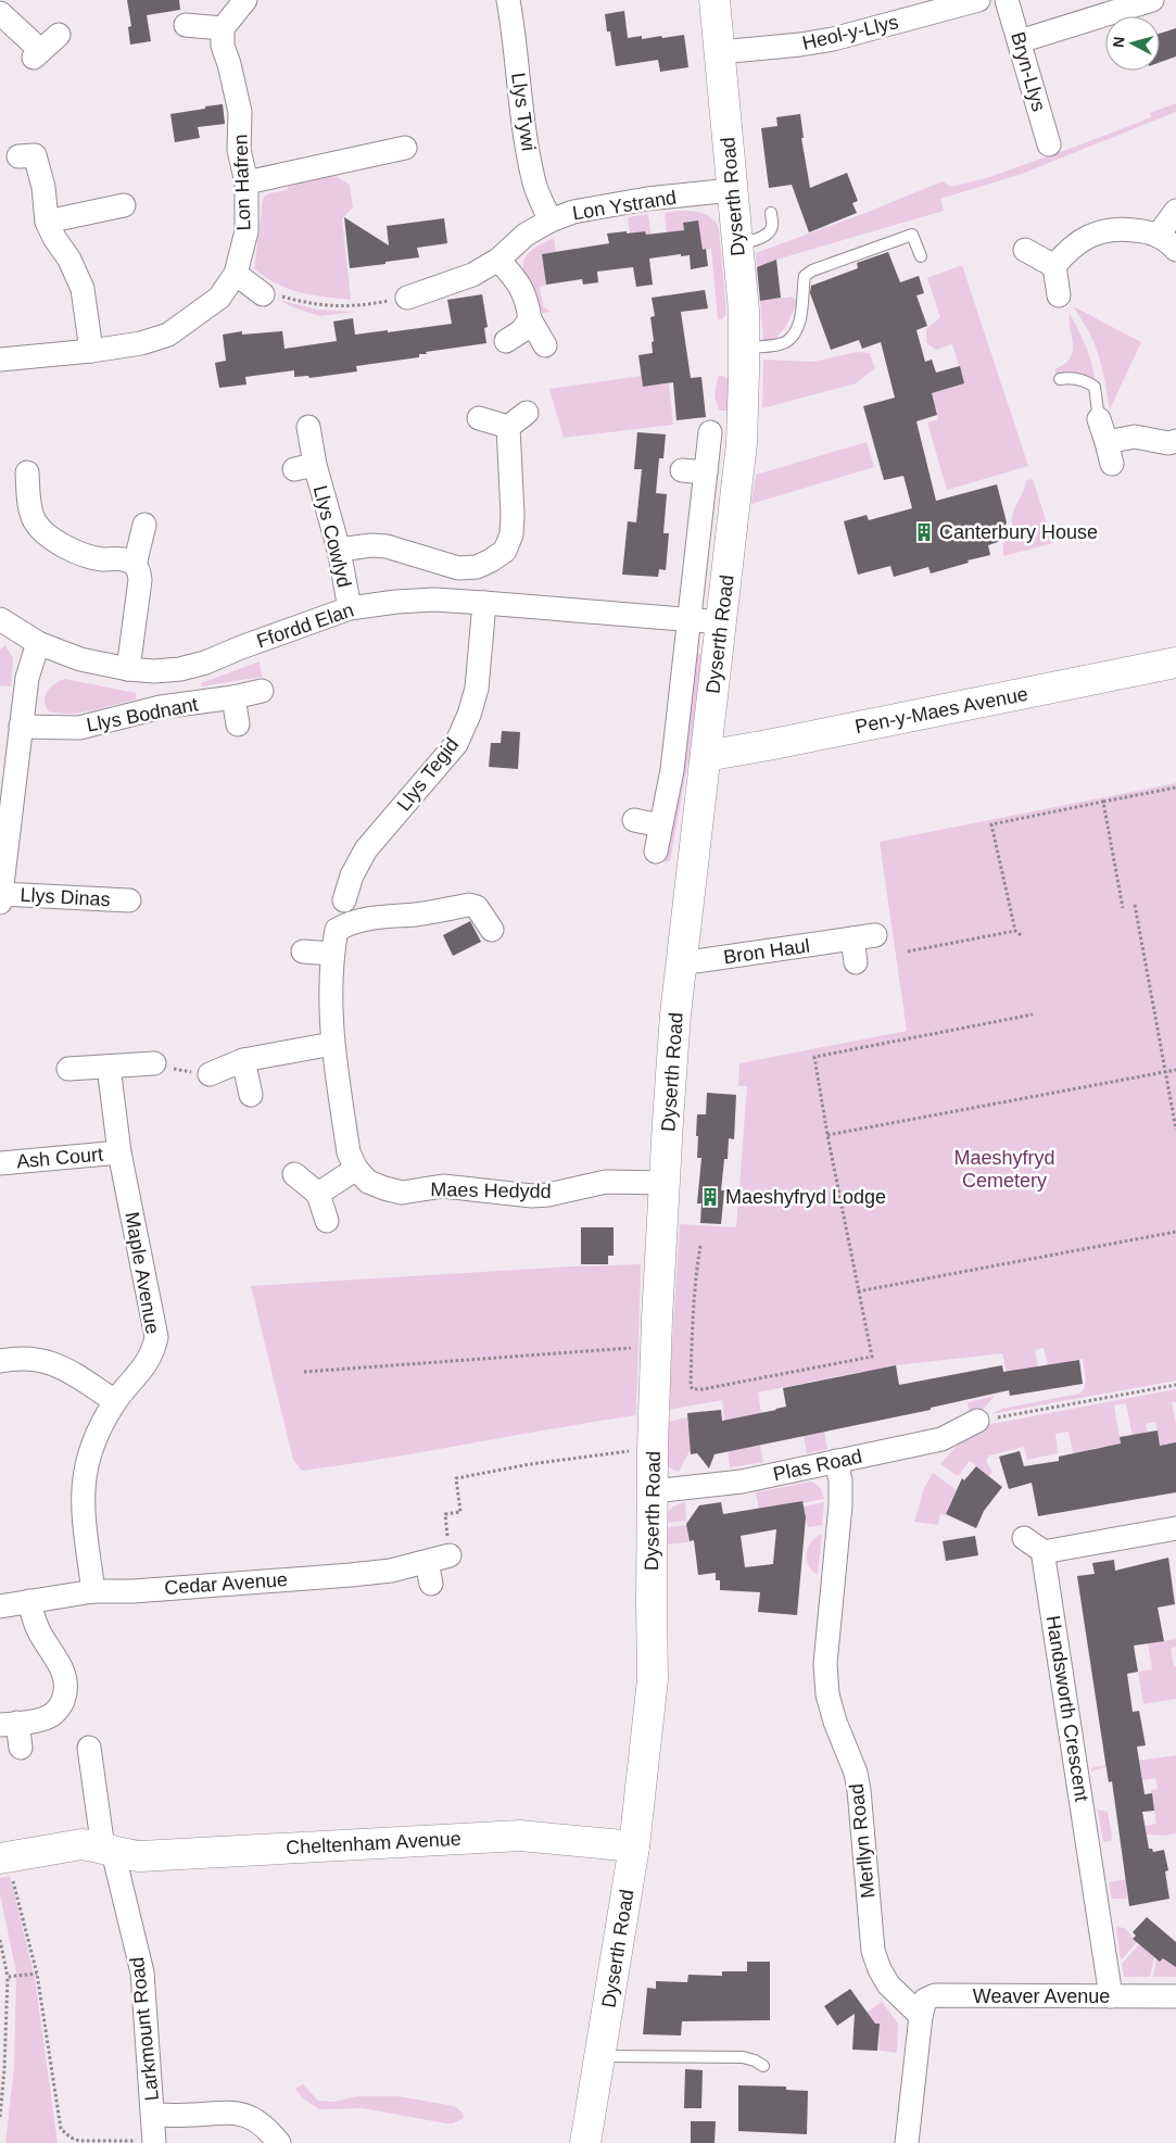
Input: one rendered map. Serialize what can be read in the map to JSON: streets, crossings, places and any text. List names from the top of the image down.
{
  "streets": {
    "main road": ["Dyserth Road", "Pen-y-Maes Avenue", "Cheltenham Avenue"],
    "street": [
      "Heol-y-Llys",
      "Bryn-Llys",
      "Llys Tywi",
      "Lon Hafren",
      "Lon Ystrand",
      "Llys Cowlyd",
      "Ffordd Elan",
      "Llys Bodnant",
      "Llys Tegid",
      "Llys Dinas",
      "Bron Haul",
      "Ash Court",
      "Maes Hedydd",
      "Maple Avenue",
      "Plas Road",
      "Cedar Avenue",
      "Handsworth Crescent",
      "Merllyn Road",
      "Weaver Avenue",
      "Larkmount Road"
    ]
  },
  "crossings": [
    ["Heol-y-Llys", "Dyserth Road"],
    ["Llys Tywi", "Lon Ystrand"],
    ["Dyserth Road", "Lon Ystrand"],
    ["Dyserth Road", "Ffordd Elan"],
    ["Dyserth Road", "Pen-y-Maes Avenue"],
    ["Dyserth Road", "Bron Haul"],
    ["Dyserth Road", "Maes Hedydd"],
    ["Dyserth Road", "Plas Road"],
    ["Dyserth Road", "Cheltenham Avenue"],
    ["Llys Cowlyd", "Ffordd Elan"],
    ["Ffordd Elan", "Llys Tegid"],
    ["Ash Court", "Maple Avenue"],
    ["Maple Avenue", "Cedar Avenue"],
    ["Plas Road", "Merllyn Road"],
    ["Handsworth Crescent", "Weaver Avenue"],
    ["Merllyn Road", "Weaver Avenue"],
    ["Cheltenham Avenue", "Larkmount Road"]
  ],
  "parks": ["Maeshyfryd Cemetery"],
  "places": {
    "building": ["Canterbury House", "Maeshyfryd Lodge"]
  },
  "north": "left"
}
